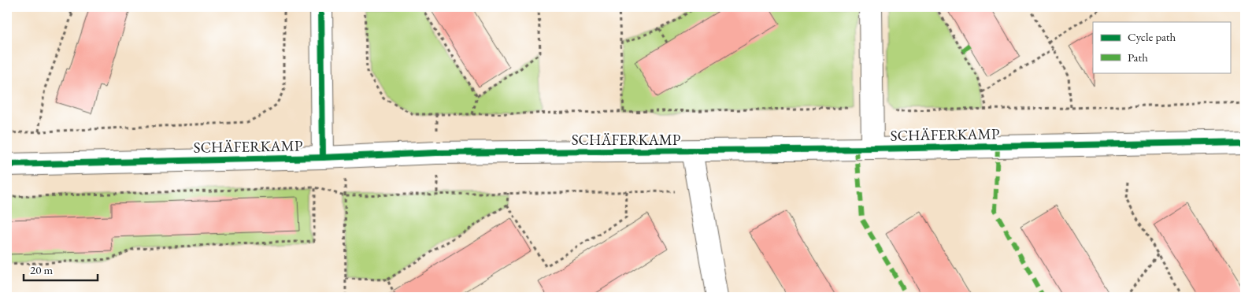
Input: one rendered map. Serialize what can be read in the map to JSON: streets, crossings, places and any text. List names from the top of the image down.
{
  "streets": {
    "street": ["SCHÄFERKAMP"]
  },
  "legend": ["Cycle path", "Path"],
  "scale_bar": "20 m"
}
